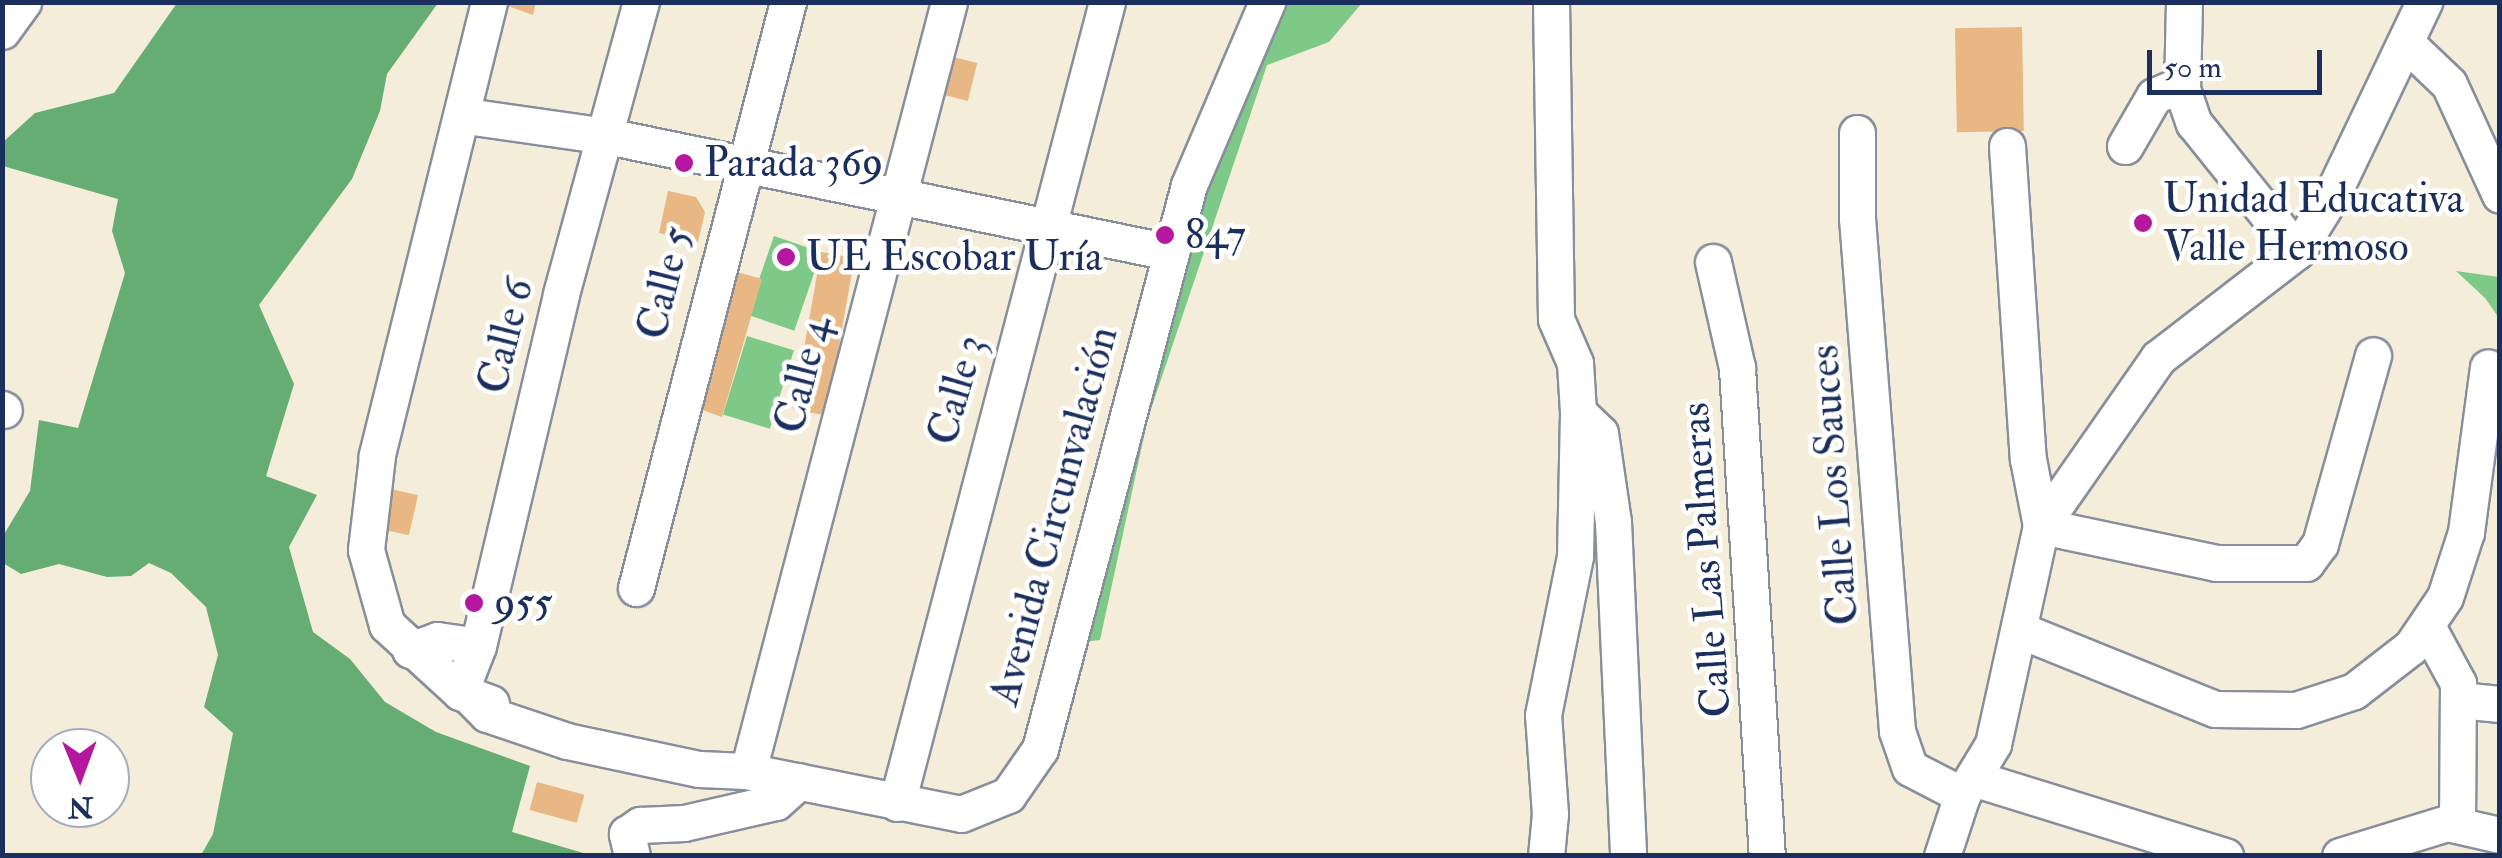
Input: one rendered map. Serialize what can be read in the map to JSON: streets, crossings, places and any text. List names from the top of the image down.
{
  "streets": {
    "street": [
      "Calle 5",
      "Calle 6",
      "Calle 4",
      "Calle 3",
      "Calle Los Sauces",
      "Avenida Circunvalación",
      "Calle Las Palmeras"
    ]
  },
  "crossings": [
    ["Calle 6", "Avenida Circunvalación"],
    ["Calle 4", "Avenida Circunvalación"],
    ["Calle 3", "Avenida Circunvalación"]
  ],
  "places": [
    "Parada 369",
    "Unidad Educativa Valle Hermoso",
    "847",
    "UE Escobar Uría",
    "955"
  ],
  "scale_bar": "50 m",
  "north": "bottom"
}
